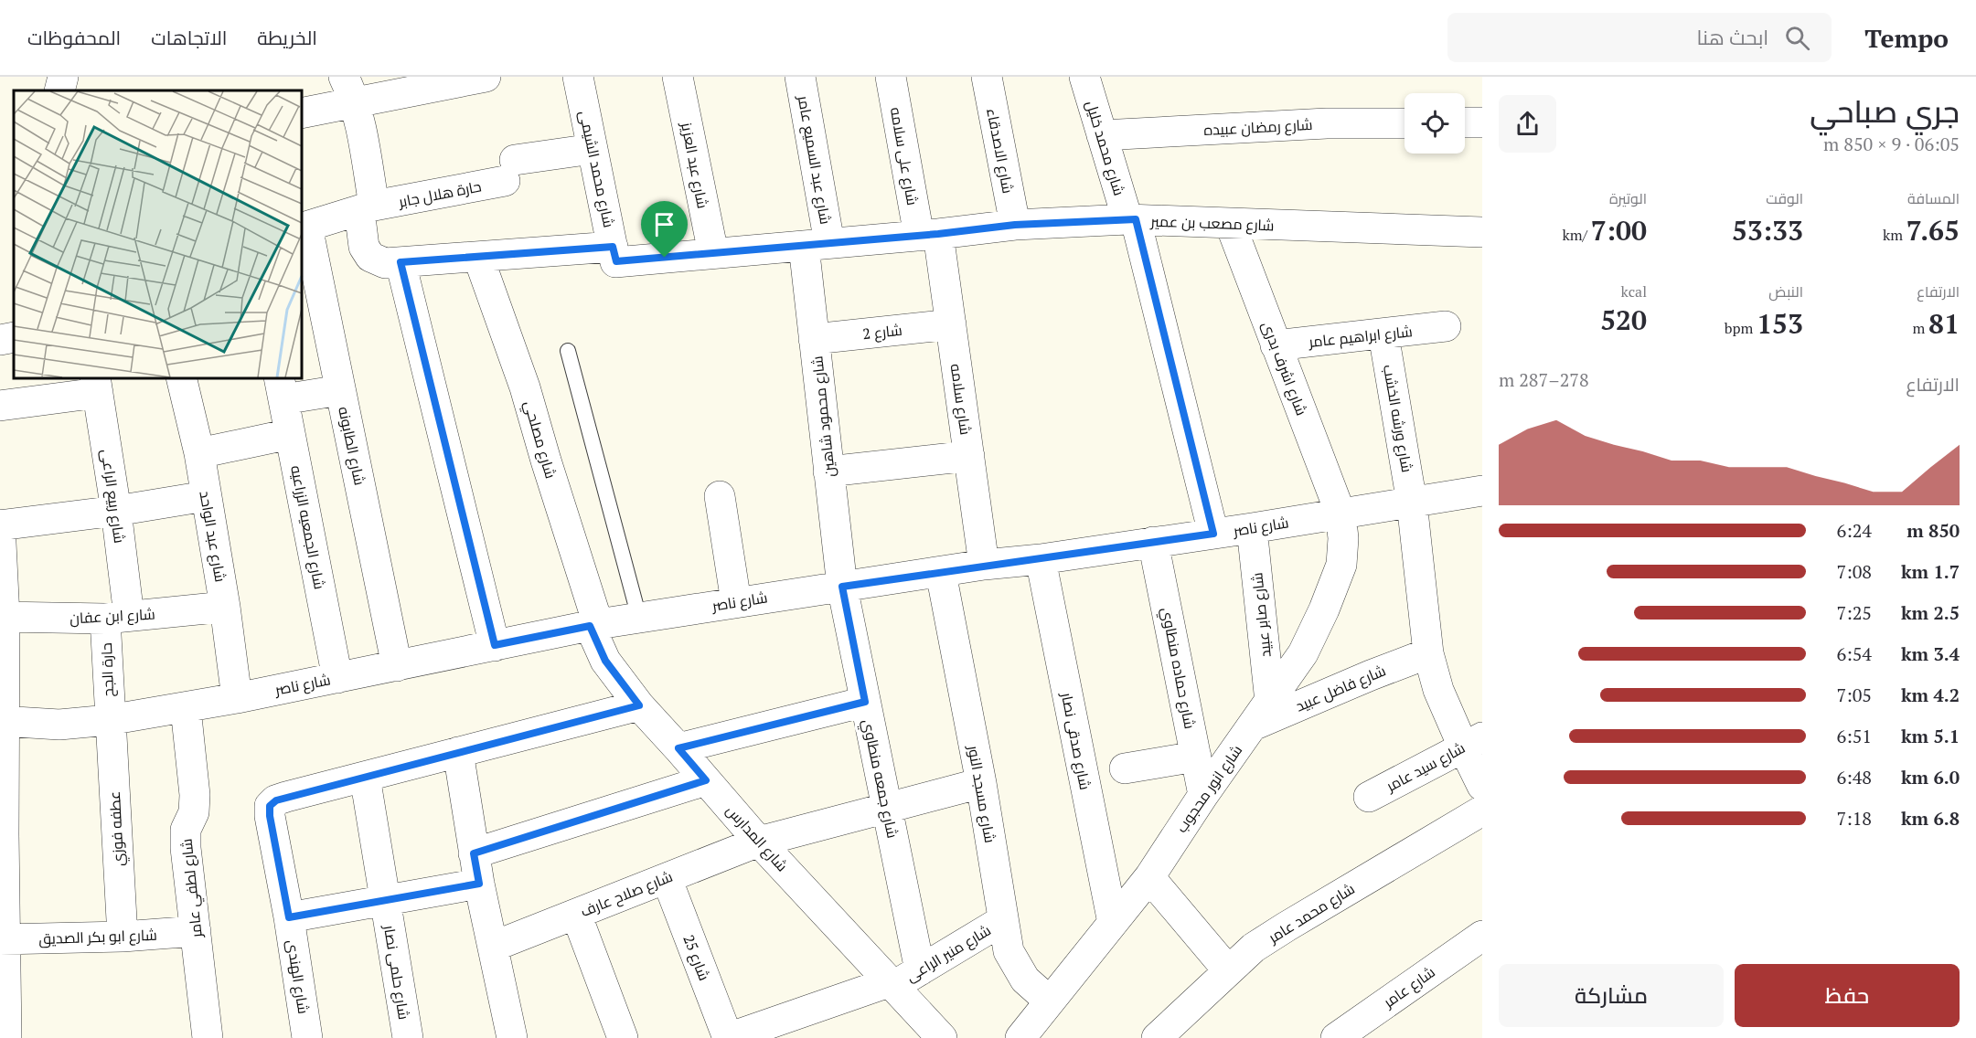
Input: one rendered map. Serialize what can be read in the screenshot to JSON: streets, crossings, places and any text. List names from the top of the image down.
{
  "streets": {
    "street": [
      "شارع رمضان عبيده",
      "شارع محمد خليل",
      "شارع الاصدقاء",
      "شارع على سلامه",
      "شارع عبد السميع عامر",
      "شارع عبد العزيز",
      "شارع محمد الشيمى",
      "حارة هلال جابر",
      "شارع مصعب بن عمير",
      "شارع 2",
      "شارع ابراهيم عامر",
      "شارع اشرف بدرى",
      "شارع سلامه",
      "شارع محمود شاهين",
      "شارع ورشه الخشب",
      "شارع مصلحي",
      "شارع الطابونه",
      "شارع ربيع الراعى",
      "شارع ناصر",
      "شارع الجمعيه الزراعيه",
      "شارع عبد الواحد",
      "شارع صابر عبيد",
      "شارع ابن عفان",
      "شارع حماده منطاوي",
      "حارة الجح",
      "شارع فاضل عبيد",
      "شارع صدقى نصار",
      "شارع سيد عامر",
      "شارع جمعه منطاوي",
      "شارع انور محجوب",
      "شارع مسجد النور",
      "عطفه فوزي",
      "شارع المدارس",
      "شارع لطفي عامر",
      "شارع صلاح عارف",
      "شارع محمد عامر",
      "شارع ابو بكر الصديق",
      "شارع منير الراعى",
      "شارع 25",
      "شارع حلمى نصار",
      "شارع الهندى",
      "شارع عامر"
    ]
  },
  "crossings": [
    ["شارع رمضان عبيده", "شارع محمد خليل"],
    ["شارع محمد خليل", "شارع مصعب بن عمير"],
    ["شارع محمد خليل", "شارع ناصر"],
    ["شارع الاصدقاء", "شارع مصعب بن عمير"],
    ["شارع على سلامه", "شارع مصعب بن عمير"],
    ["شارع على سلامه", "شارع سلامه"],
    ["شارع عبد السميع عامر", "شارع مصعب بن عمير"],
    ["شارع عبد السميع عامر", "شارع محمود شاهين"],
    ["شارع عبد العزيز", "شارع مصعب بن عمير"],
    ["شارع محمد الشيمى", "حارة هلال جابر"],
    ["شارع محمد الشيمى", "شارع مصعب بن عمير"],
    ["حارة هلال جابر", "شارع مصعب بن عمير"],
    ["حارة هلال جابر", "شارع الطابونه"],
    ["شارع مصعب بن عمير", "شارع اشرف بدرى"],
    ["شارع مصعب بن عمير", "شارع سلامه"],
    ["شارع مصعب بن عمير", "شارع محمود شاهين"],
    ["شارع مصعب بن عمير", "شارع مصلحي"],
    ["شارع 2", "شارع سلامه"],
    ["شارع 2", "شارع محمود شاهين"],
    ["شارع ابراهيم عامر", "شارع اشرف بدرى"],
    ["شارع ابراهيم عامر", "شارع ورشه الخشب"],
    ["شارع اشرف بدرى", "شارع ناصر"],
    ["شارع اشرف بدرى", "شارع انور محجوب"],
    ["شارع سلامه", "شارع ناصر"],
    ["شارع محمود شاهين", "شارع ناصر"],
    ["شارع محمود شاهين", "شارع جمعه منطاوي"],
    ["شارع ورشه الخشب", "شارع ناصر"],
    ["شارع مصلحي", "شارع ناصر"],
    ["شارع مصلحي", "شارع المدارس"],
    ["شارع الطابونه", "شارع ناصر"],
    ["شارع ربيع الراعى", "شارع ابن عفان"],
    ["شارع ربيع الراعى", "حارة الجح"],
    ["شارع ناصر", "شارع الجمعيه الزراعيه"],
    ["شارع ناصر", "شارع عبد الواحد"],
    ["شارع ناصر", "شارع صابر عبيد"],
    ["شارع ناصر", "شارع حماده منطاوي"],
    ["شارع ناصر", "حارة الجح"],
    ["شارع ناصر", "شارع صدقى نصار"],
    ["شارع ناصر", "شارع جمعه منطاوي"],
    ["شارع ناصر", "شارع انور محجوب"],
    ["شارع ناصر", "شارع مسجد النور"],
    ["شارع ناصر", "عطفه فوزي"],
    ["شارع ناصر", "شارع المدارس"],
    ["شارع ناصر", "شارع لطفي عامر"],
    ["شارع عبد الواحد", "شارع ابن عفان"],
    ["شارع صابر عبيد", "شارع انور محجوب"],
    ["شارع ابن عفان", "حارة الجح"],
    ["شارع حماده منطاوي", "شارع انور محجوب"],
    ["حارة الجح", "عطفه فوزي"],
    ["شارع فاضل عبيد", "شارع انور محجوب"],
    ["شارع صدقى نصار", "شارع انور محجوب"],
    ["شارع جمعه منطاوي", "شارع صلاح عارف"],
    ["شارع جمعه منطاوي", "شارع منير الراعى"],
    ["شارع انور محجوب", "شارع مسجد النور"],
    ["شارع مسجد النور", "شارع صلاح عارف"],
    ["شارع مسجد النور", "شارع منير الراعى"],
    ["عطفه فوزي", "شارع ابو بكر الصديق"],
    ["شارع المدارس", "شارع صلاح عارف"],
    ["شارع المدارس", "شارع منير الراعى"],
    ["شارع لطفي عامر", "شارع ابو بكر الصديق"],
    ["شارع صلاح عارف", "شارع 25"],
    ["شارع منير الراعى", "شارع 25"],
    ["شارع حلمى نصار", "شارع الهندى"]
  ],
  "page": {
    "header": "Tempo",
    "search": "ابحث هنا",
    "nav": ["الخريطة", "الاتجاهات", "المحفوظات"],
    "heading": ["جري صباحي", "06:05 · 9 × 850 m"],
    "stats": [
      ["المسافة", "7.65 km"],
      ["الوقت", "53:33"],
      ["الوتيرة", "7:00 /km"],
      ["الارتفاع", "81 m"],
      ["النبض", "153 bpm"],
      ["kcal", "520"]
    ],
    "chart": ["الارتفاع", "278–287 m"],
    "list": [
      {
        "name": "850 m",
        "note": "6:24"
      },
      {
        "name": "1.7 km",
        "note": "7:08"
      },
      {
        "name": "2.5 km",
        "note": "7:25"
      },
      {
        "name": "3.4 km",
        "note": "6:54"
      },
      {
        "name": "4.2 km",
        "note": "7:05"
      },
      {
        "name": "5.1 km",
        "note": "6:51"
      },
      {
        "name": "6.0 km",
        "note": "6:48"
      },
      {
        "name": "6.8 km",
        "note": "7:18"
      }
    ],
    "buttons": ["حفظ", "مشاركة"]
  }
}
